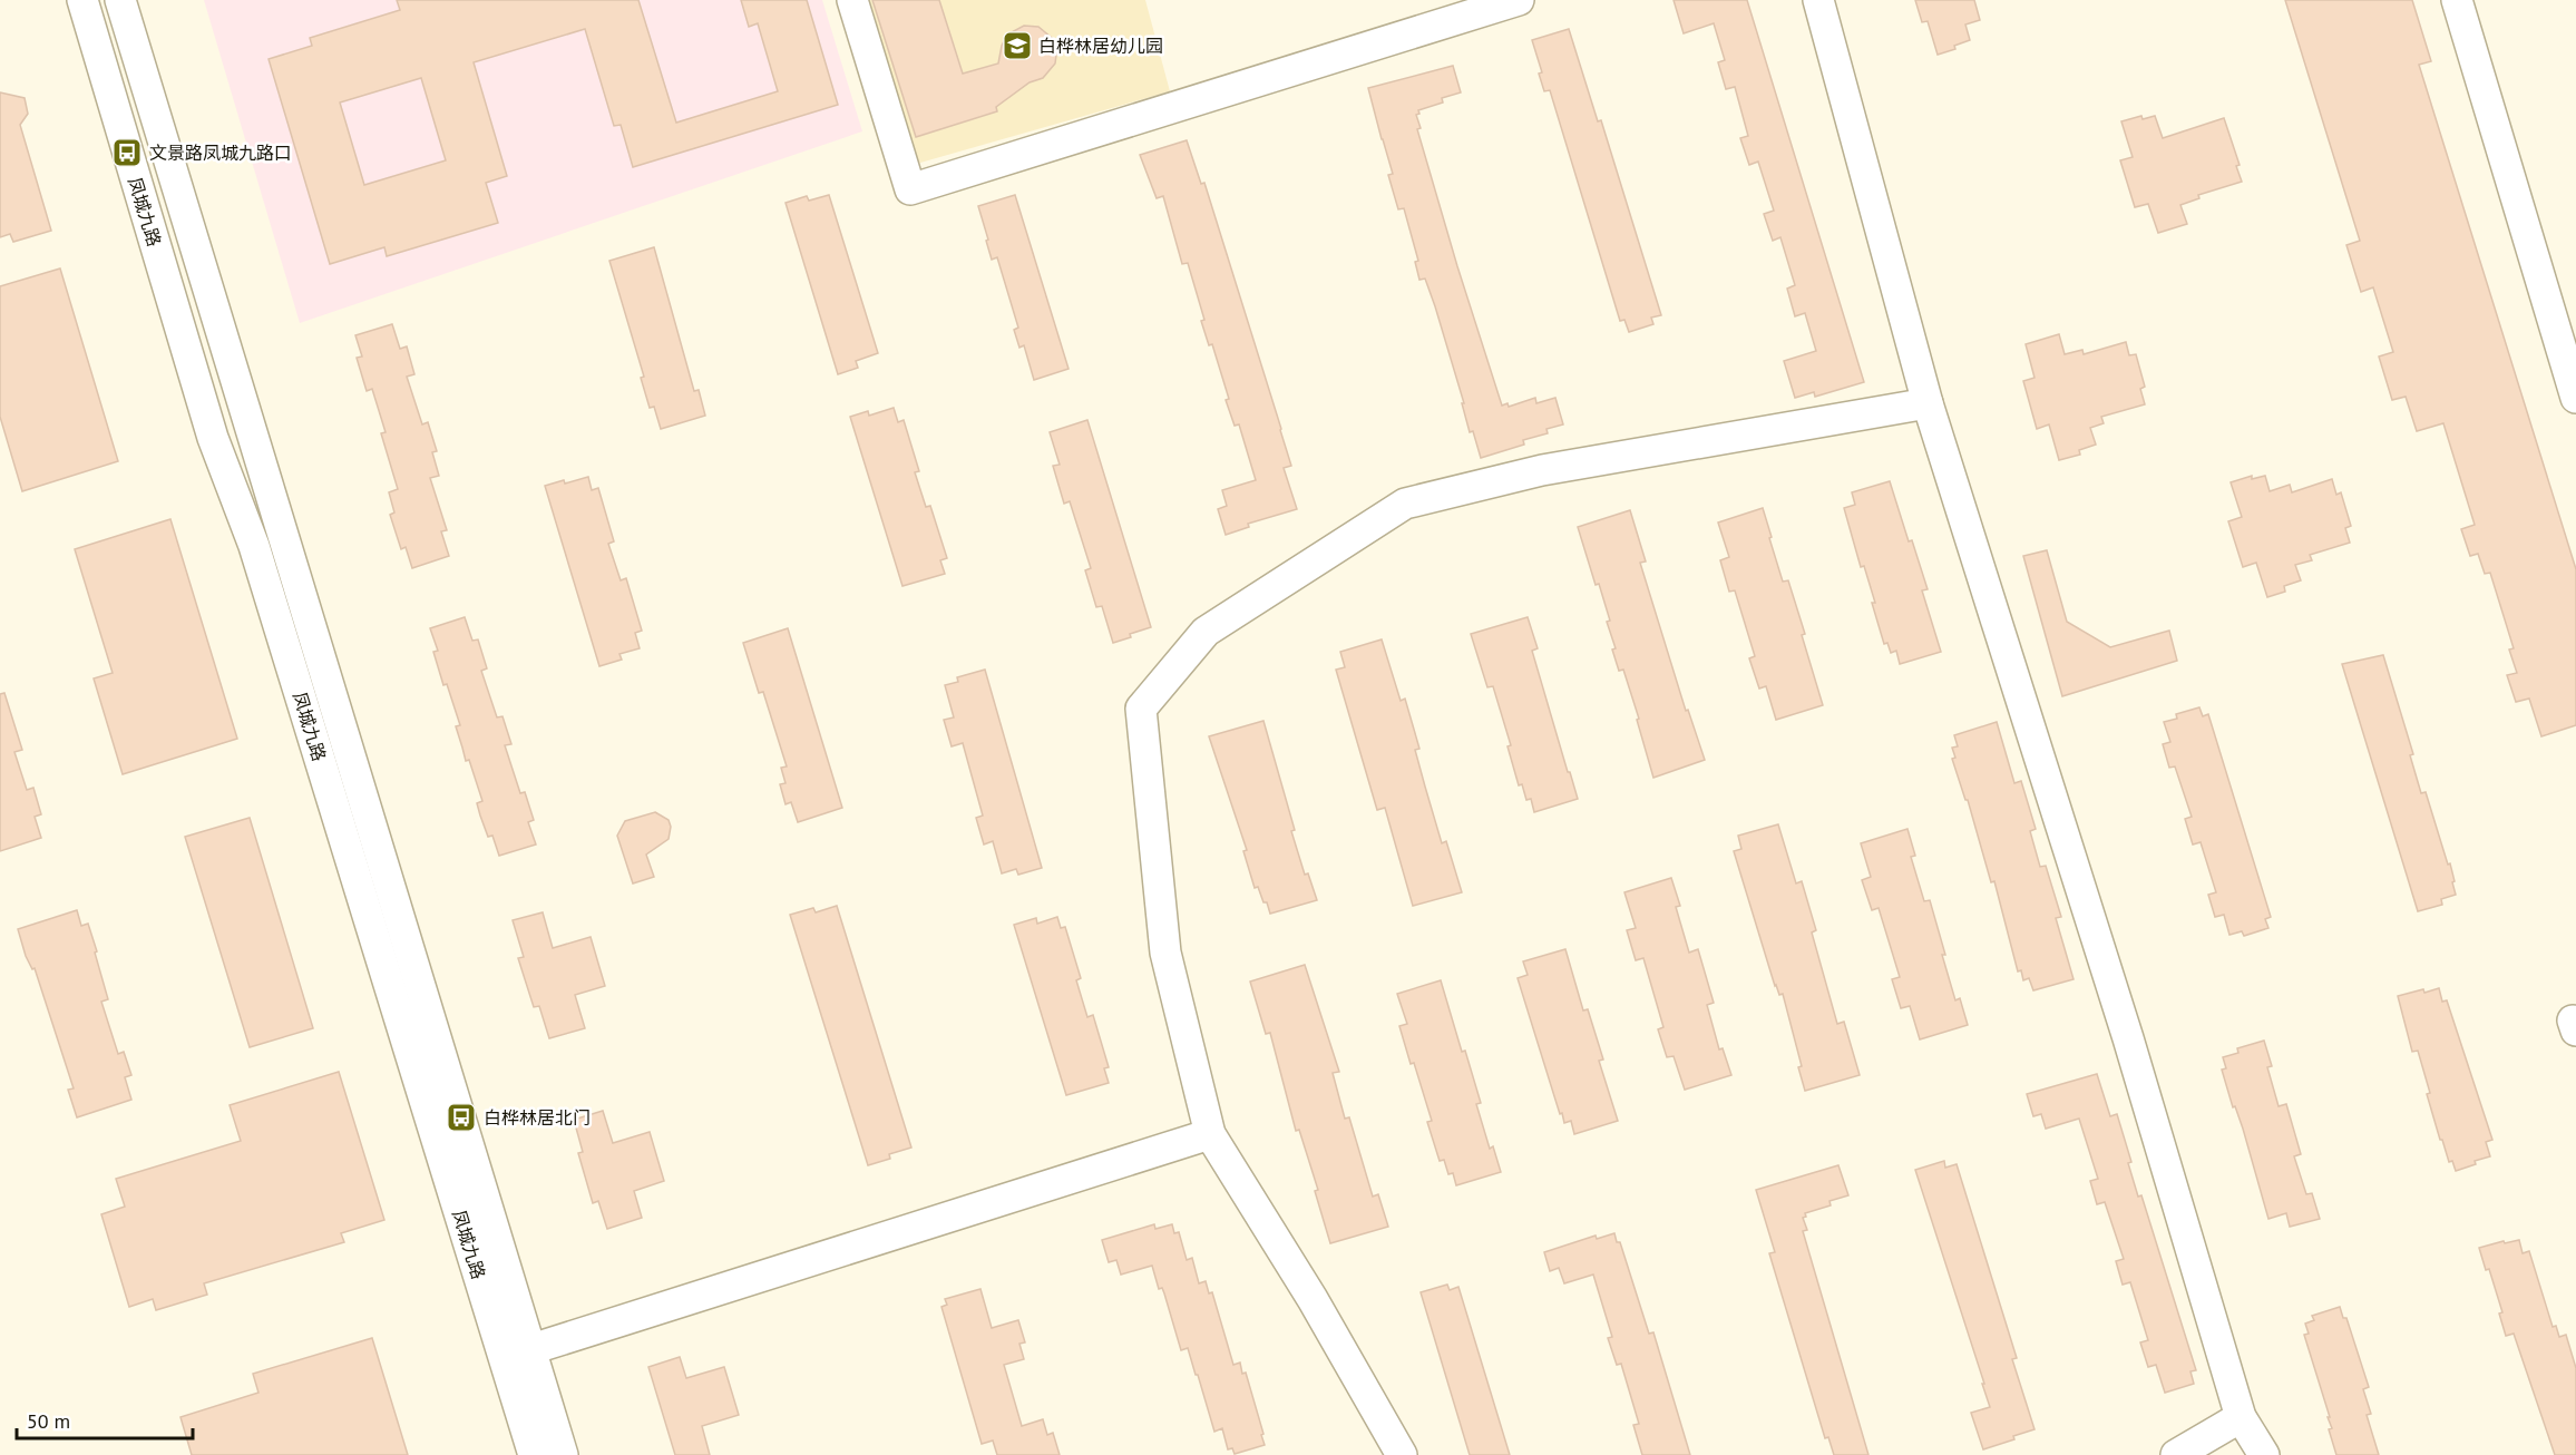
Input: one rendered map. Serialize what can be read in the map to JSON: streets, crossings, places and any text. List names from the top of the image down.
{
  "streets": {
    "street": ["凤城九路"]
  },
  "places": {
    "school or university": ["白桦林居幼儿园"],
    "bus stop": ["文景路凤城九路口", "白桦林居北门"]
  },
  "scale_bar": "50 m"
}
